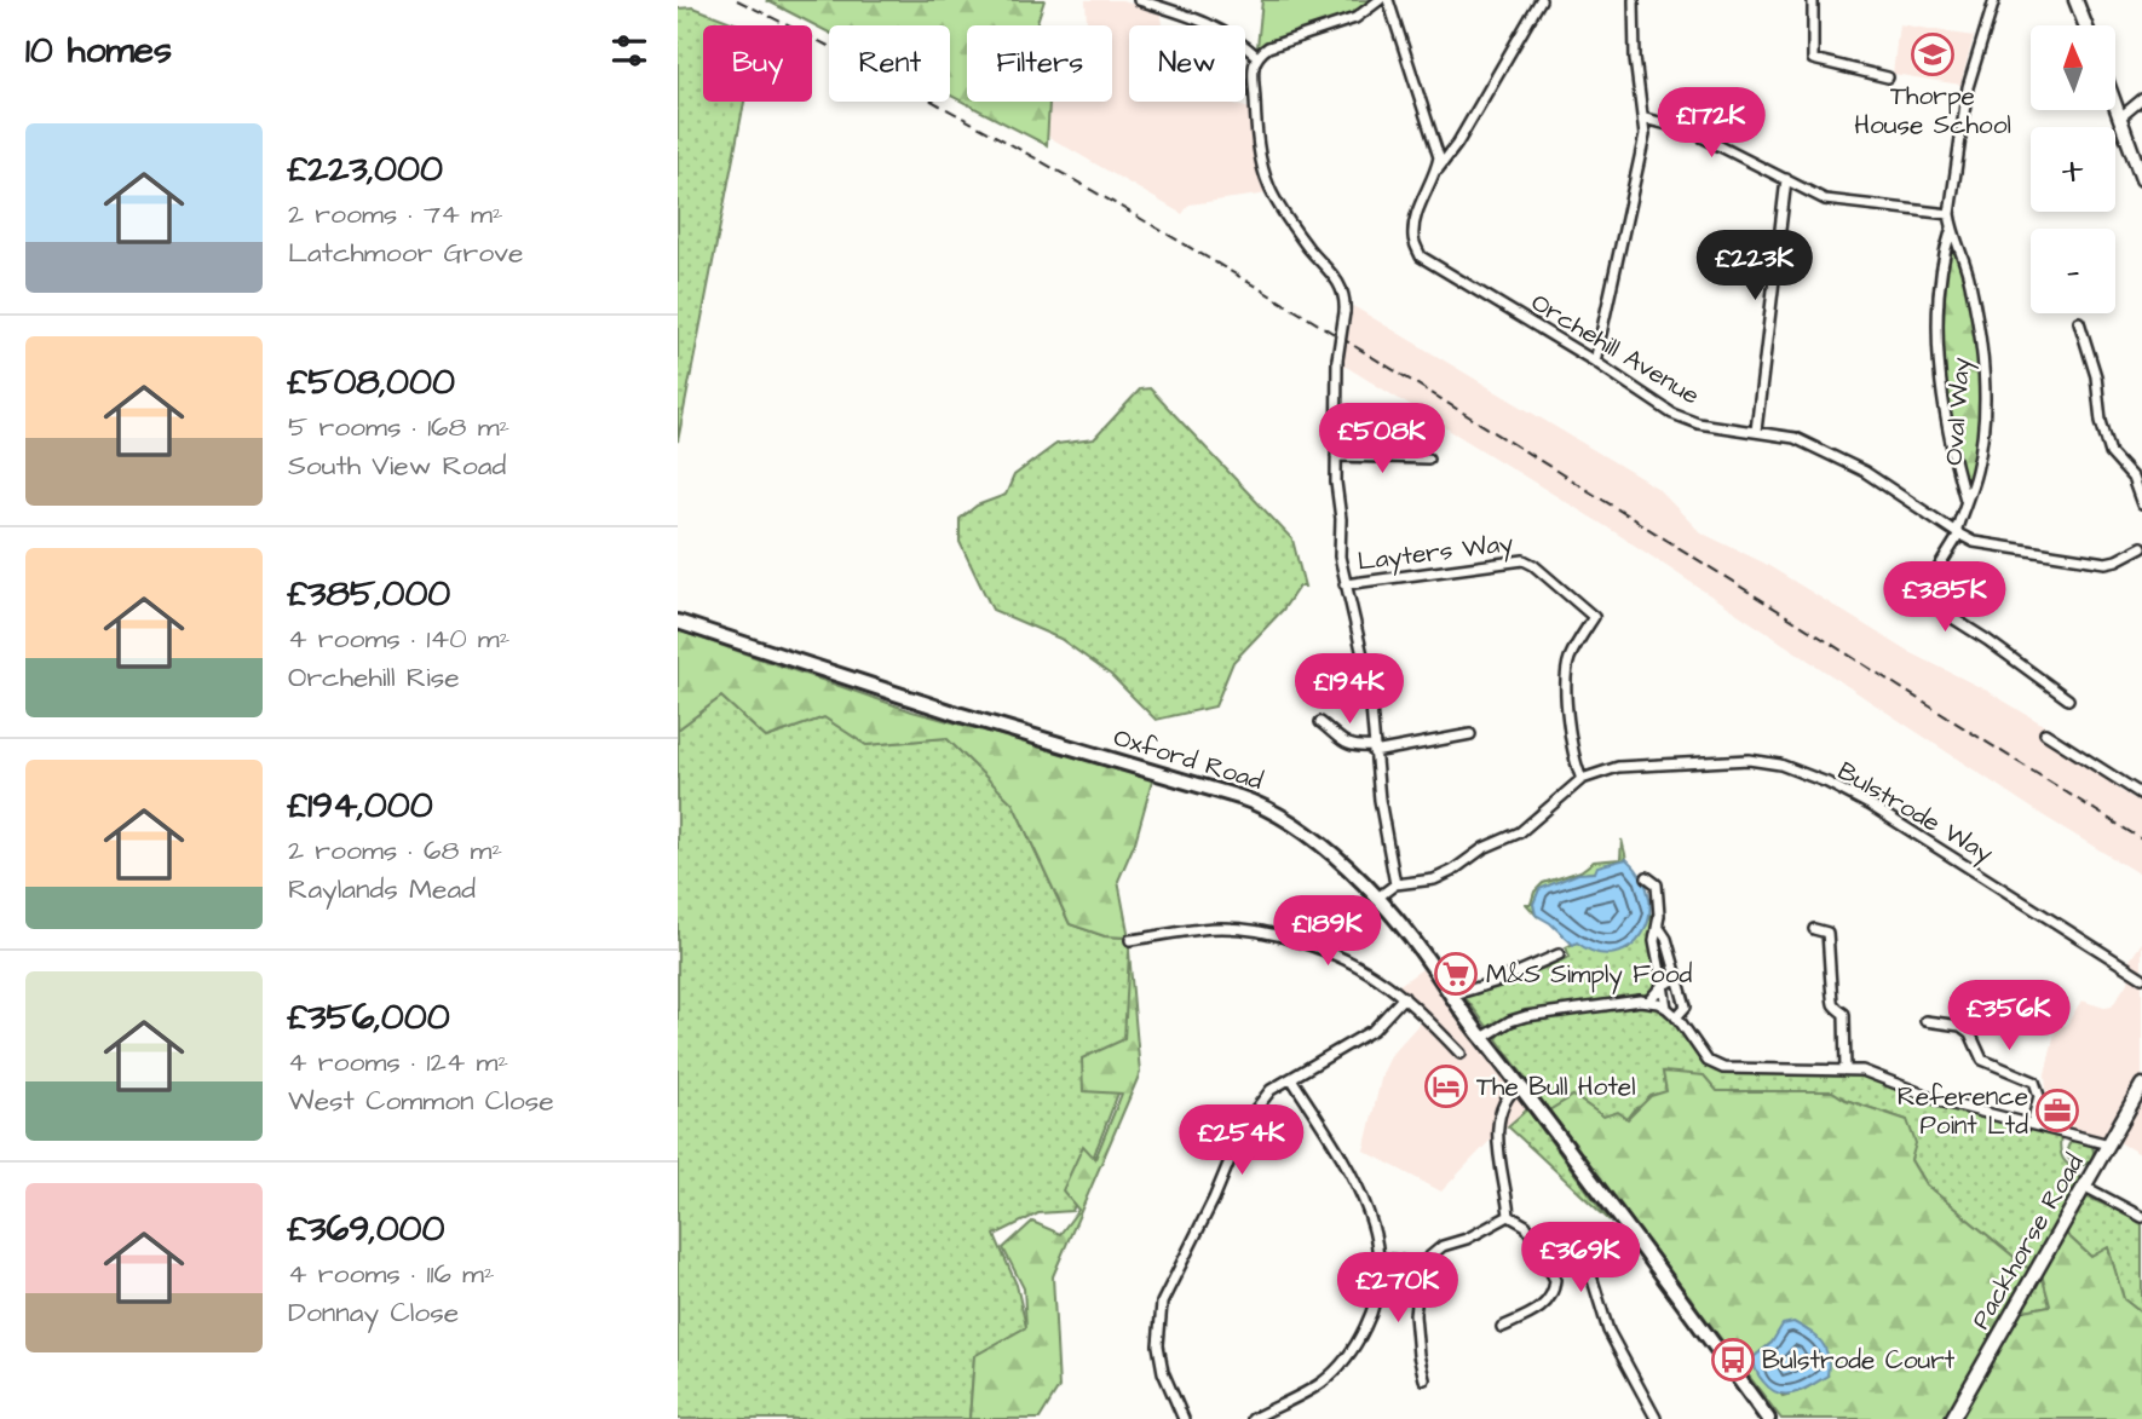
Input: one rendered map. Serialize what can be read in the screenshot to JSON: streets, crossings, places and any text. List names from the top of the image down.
{
  "streets": {
    "main road": ["Oxford Road", "Packhorse Road"],
    "street": [
      "Orchehill Avenue",
      "Oval Way",
      "Layters Way",
      "Bulstrode Way"
    ]
  },
  "crossings": [
    ["Orchehill Avenue", "Oval Way"],
    ["Layters Way", "Bulstrode Way"],
    ["Oxford Road", "Bulstrode Way"]
  ],
  "places": {
    "school or university": ["Thorpe House School"],
    "supermarket": ["M&S Simply Food"],
    "hotel": ["The Bull Hotel"],
    "office": ["Reference Point Ltd"],
    "bus stop": ["Bulstrode Court"]
  },
  "north": "top",
  "page": {
    "heading": "10 homes",
    "map_buttons": ["+", "−"],
    "chip": [
      "Buy",
      "Rent",
      "Filters",
      "New"
    ],
    "price": [
      "£172K",
      "£223K",
      "£508K",
      "£385K",
      "£194K",
      "£189K",
      "£356K",
      "£254K",
      "£369K",
      "£270K"
    ],
    "list": [
      {
        "name": "£223,000",
        "note": "2 rooms · 74 m² · Latchmoor Grove"
      },
      {
        "name": "£508,000",
        "note": "5 rooms · 168 m² · South View Road"
      },
      {
        "name": "£385,000",
        "note": "4 rooms · 140 m² · Orchehill Rise"
      },
      {
        "name": "£194,000",
        "note": "2 rooms · 68 m² · Raylands Mead"
      },
      {
        "name": "£356,000",
        "note": "4 rooms · 124 m² · West Common Close"
      },
      {
        "name": "£369,000",
        "note": "4 rooms · 116 m² · Donnay Close"
      }
    ]
  }
}
